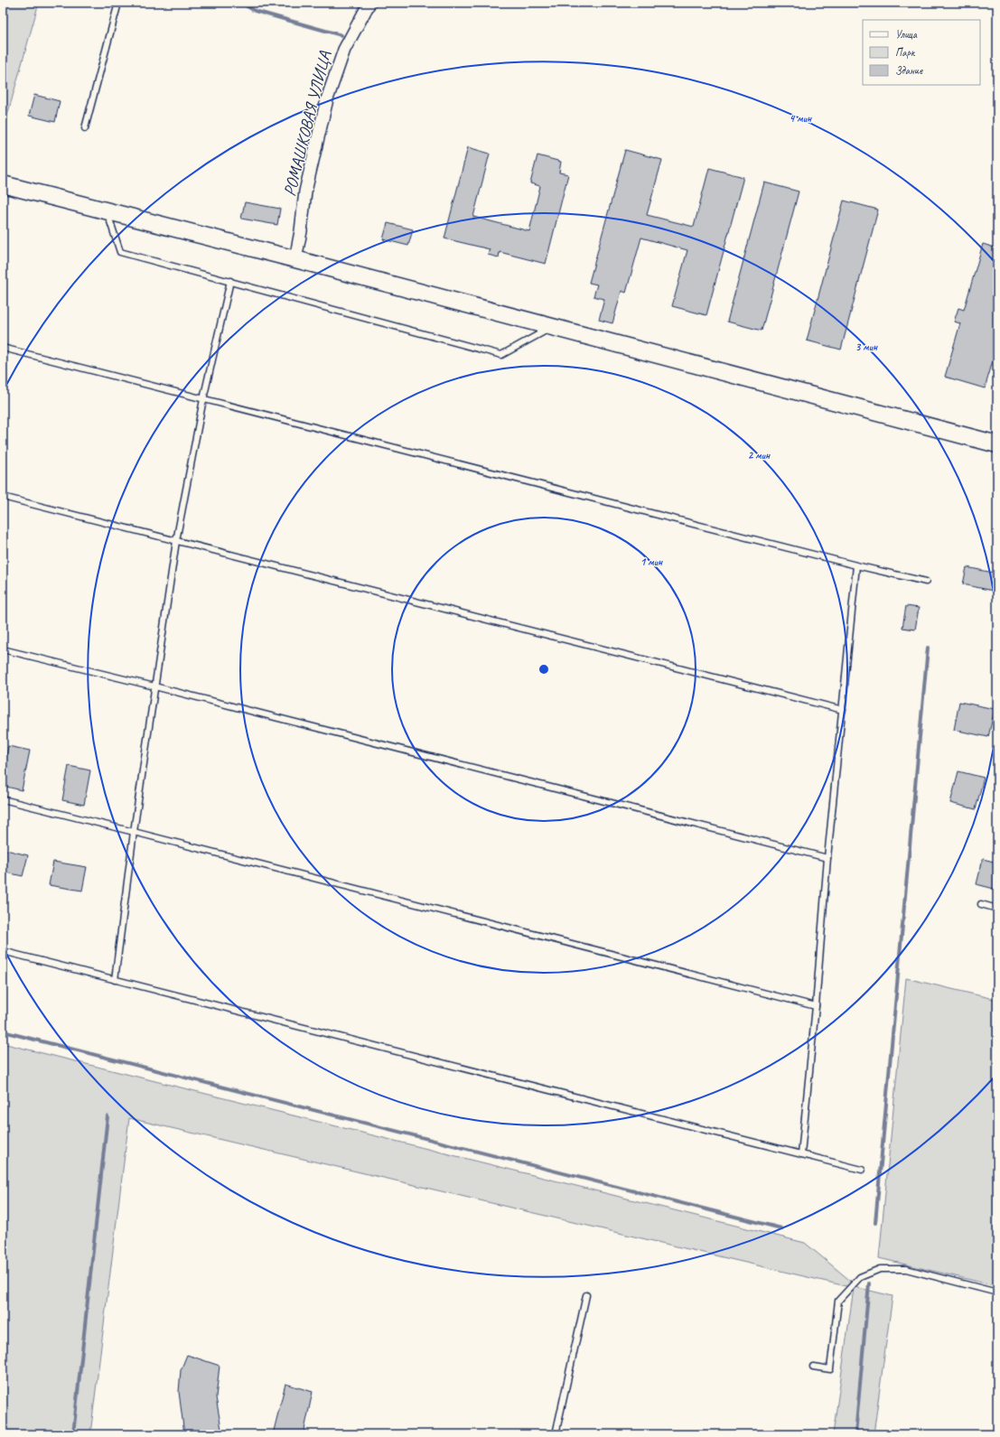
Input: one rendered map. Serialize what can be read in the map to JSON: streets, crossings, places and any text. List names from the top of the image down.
{
  "streets": {
    "street": ["РОМАШКОВАЯ УЛИЦА"]
  },
  "legend": ["Улица", "Парк", "Здание"],
  "rings": [
    "4 мин",
    "3 мин",
    "2 мин",
    "1 мин"
  ]
}
